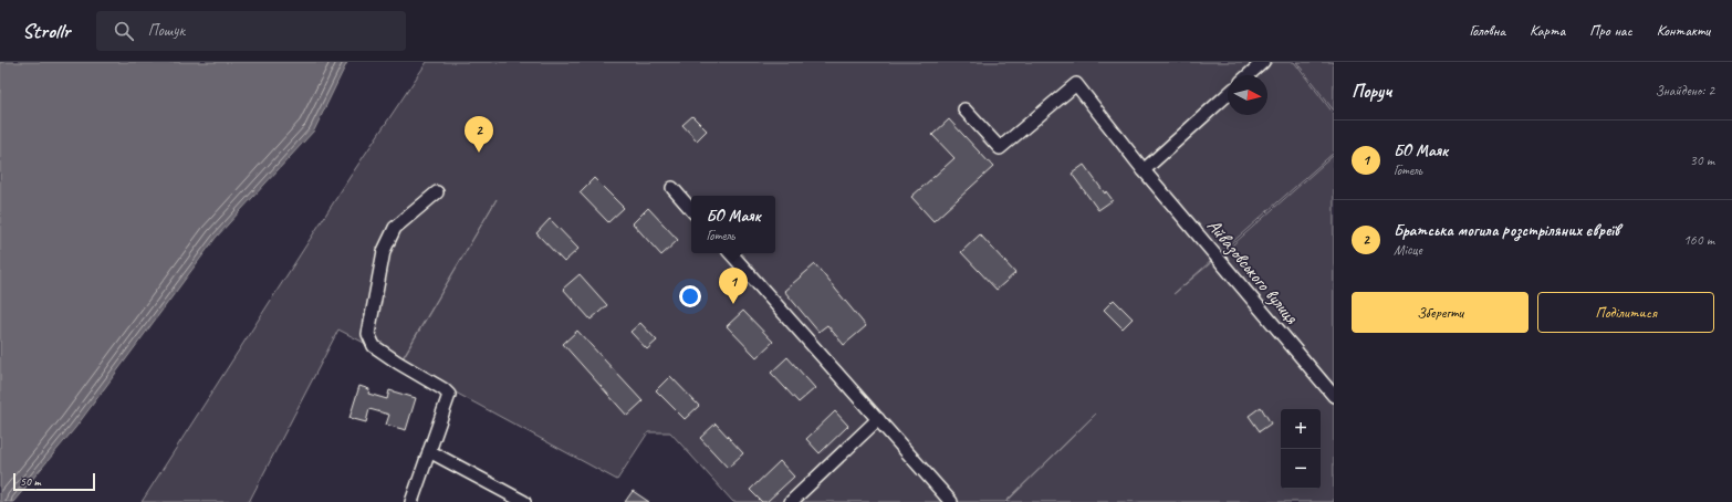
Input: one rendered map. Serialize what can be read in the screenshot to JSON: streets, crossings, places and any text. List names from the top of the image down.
{
  "streets": {
    "street": ["Айвазовського вулиця"]
  },
  "scale_bar": "50 m",
  "north": "right",
  "page": {
    "header": "Strollr",
    "search": "Пошук",
    "nav": [
      "Головна",
      "Карта",
      "Про нас",
      "Контакти"
    ],
    "heading": ["Поруч", "Знайдено: 2"],
    "pins": ["2", "1"],
    "list": [
      {
        "mark": "1",
        "name": "БО Маяк",
        "note": "Готель",
        "value": "30 m"
      },
      {
        "mark": "2",
        "name": "Братська могила розстріляних євреїв",
        "note": "Місце",
        "value": "160 m"
      }
    ],
    "popup": ["БО Маяк", "Готель"],
    "buttons": ["Зберегти", "Поділитися"],
    "map_buttons": ["+", "−"],
    "scale": "50 m"
  }
}
